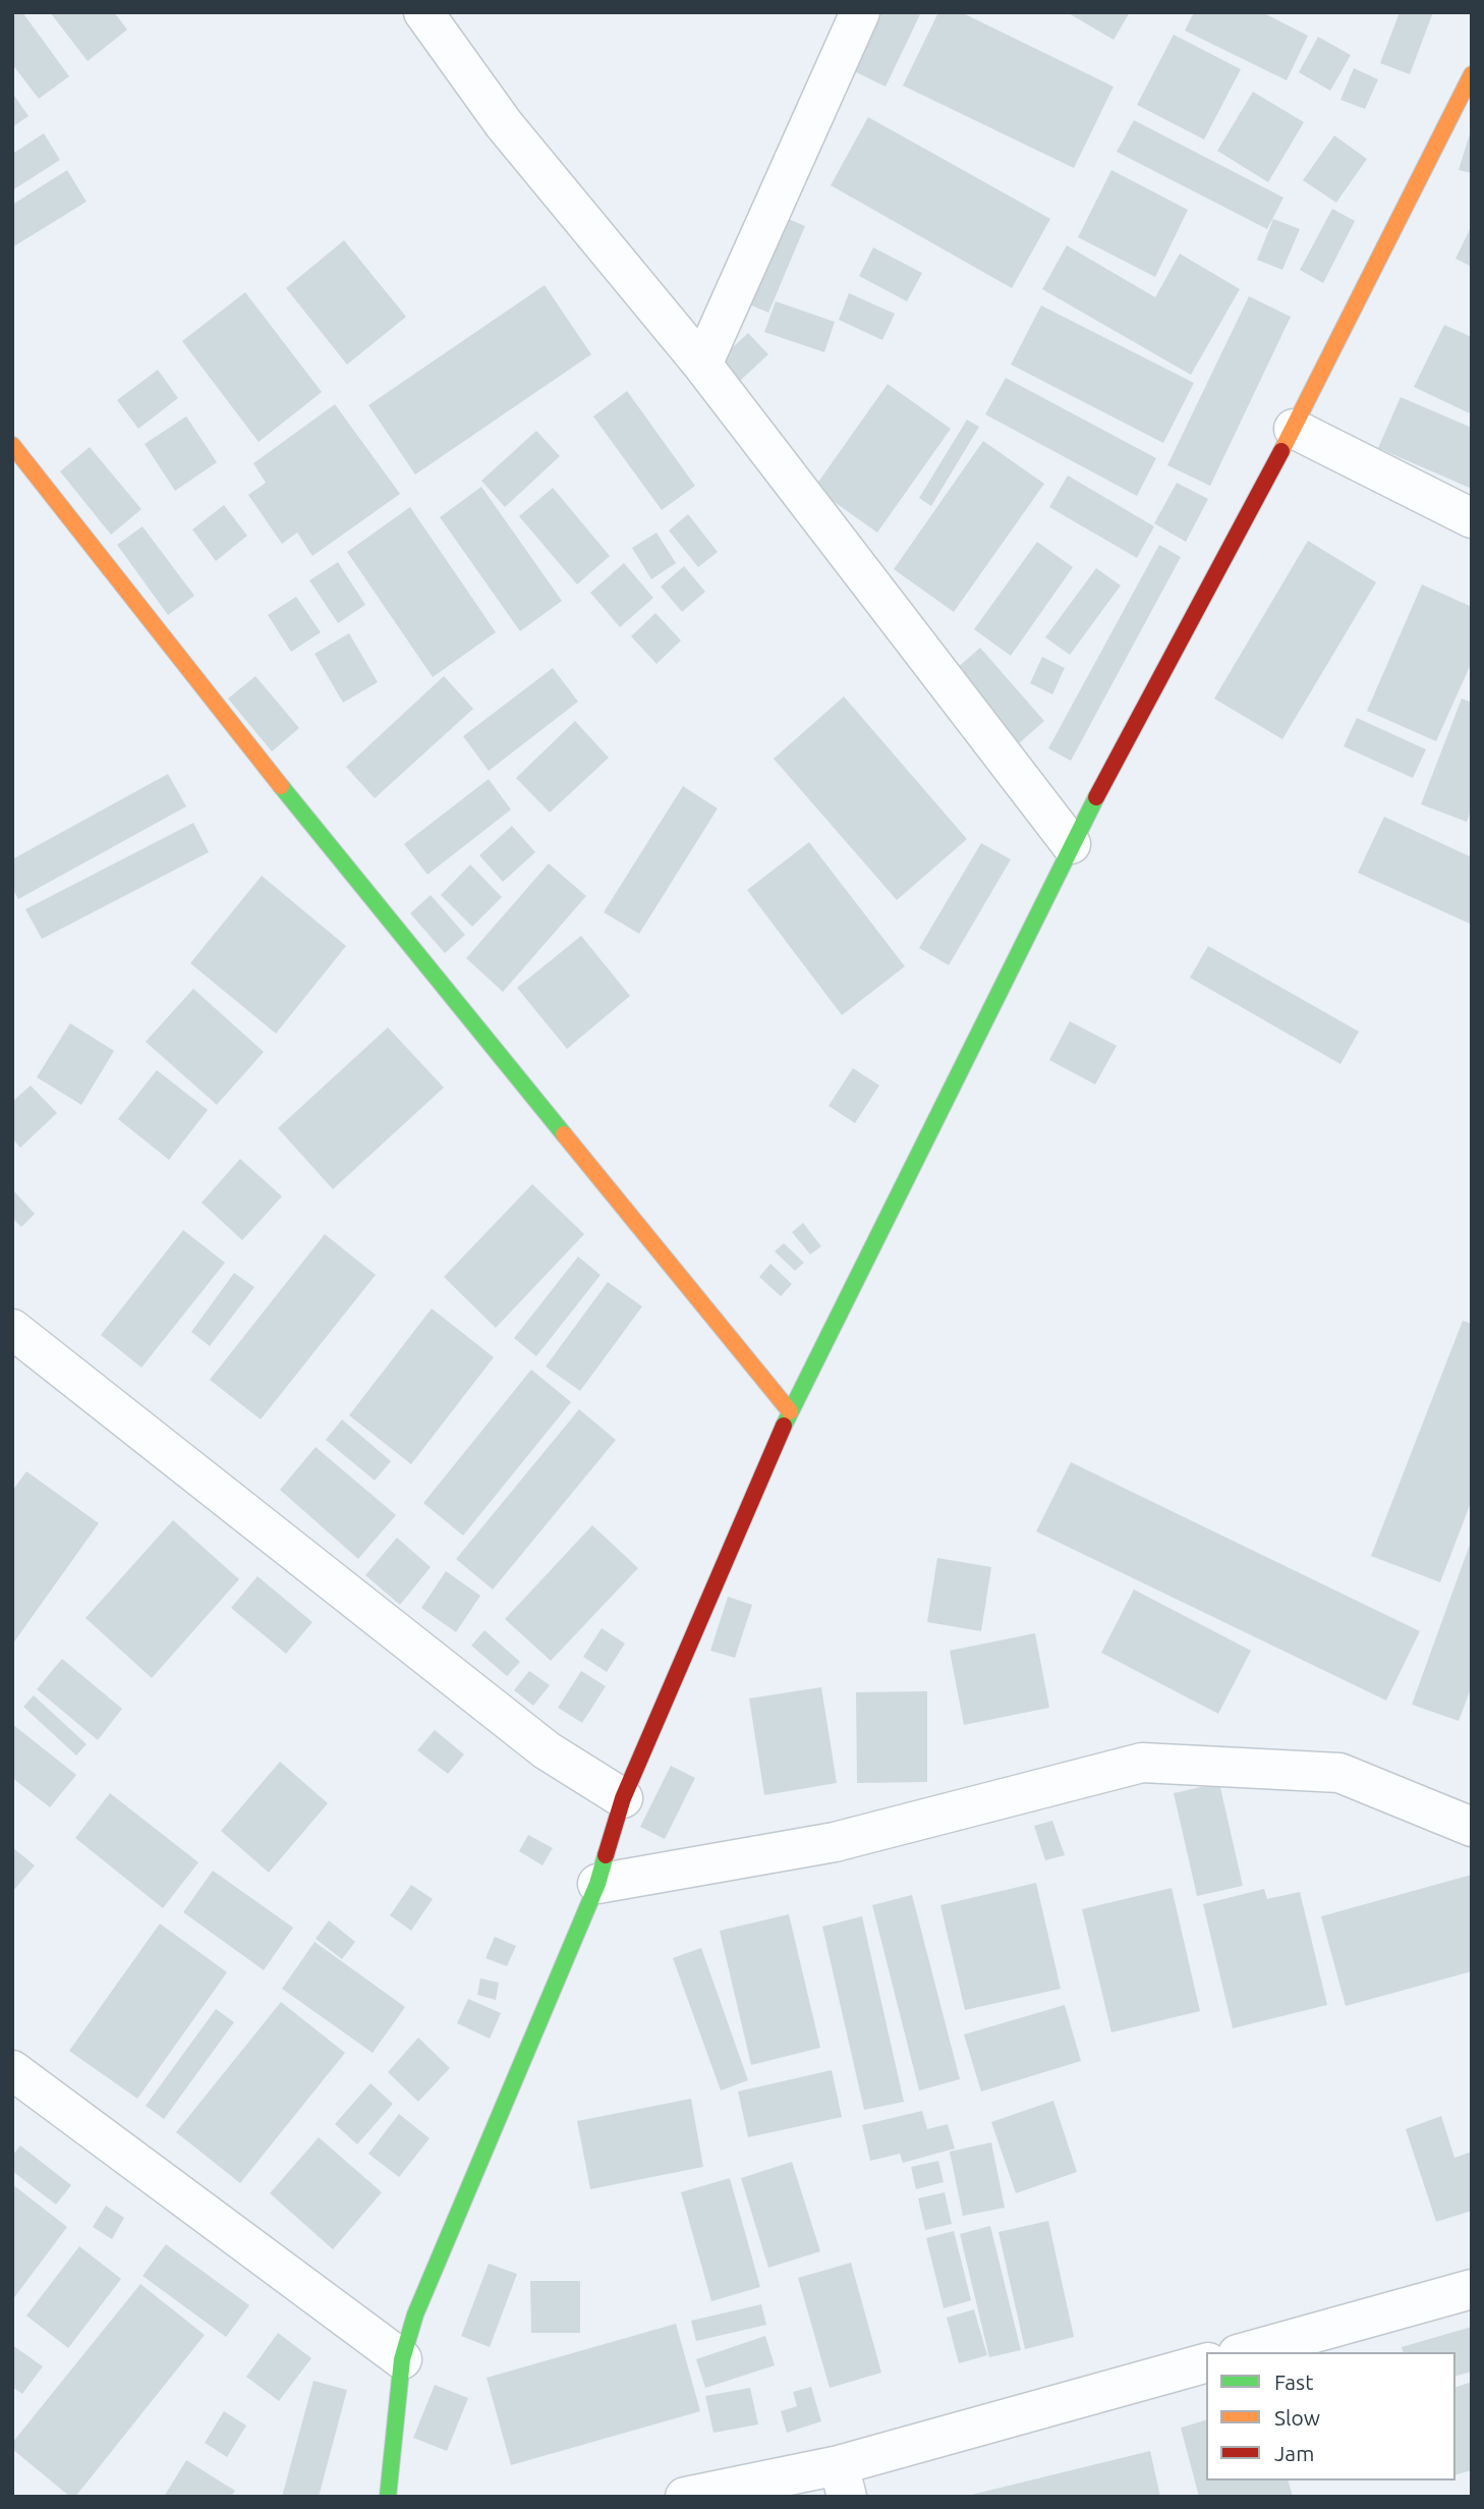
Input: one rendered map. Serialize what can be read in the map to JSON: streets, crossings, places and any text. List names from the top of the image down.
{
  "legend": ["Fast", "Slow", "Jam"]
}
